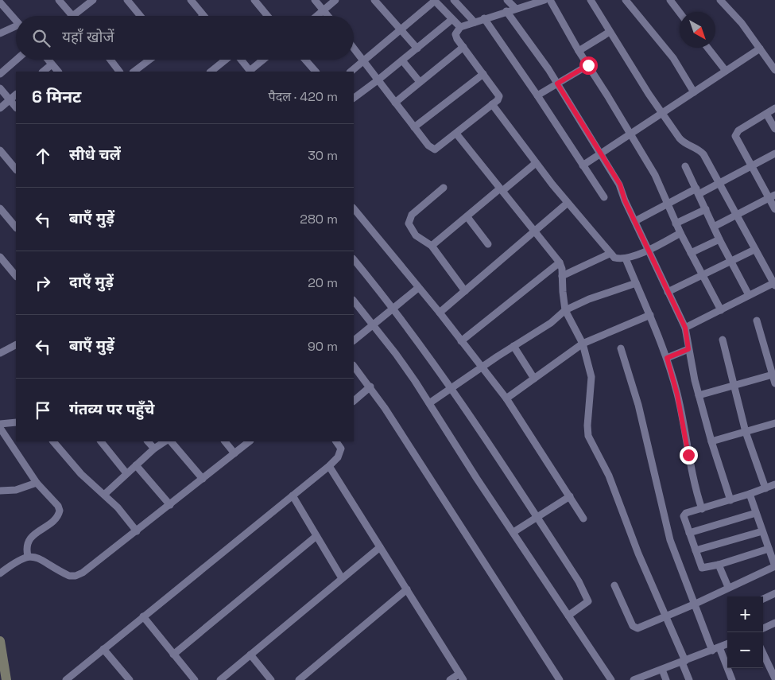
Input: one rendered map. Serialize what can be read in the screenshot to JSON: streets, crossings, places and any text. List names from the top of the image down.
{
  "north": "bottom right",
  "page": {
    "search": "यहाँ खोजें",
    "heading": ["6 मिनट", "पैदल · 420 m"],
    "list": [
      ["सीधे चलें", "30 m"],
      ["बाएँ मुड़ें", "280 m"],
      ["दाएँ मुड़ें", "20 m"],
      ["बाएँ मुड़ें", "90 m"],
      "गंतव्य पर पहुँचे"
    ],
    "map_buttons": ["+", "−"]
  }
}
